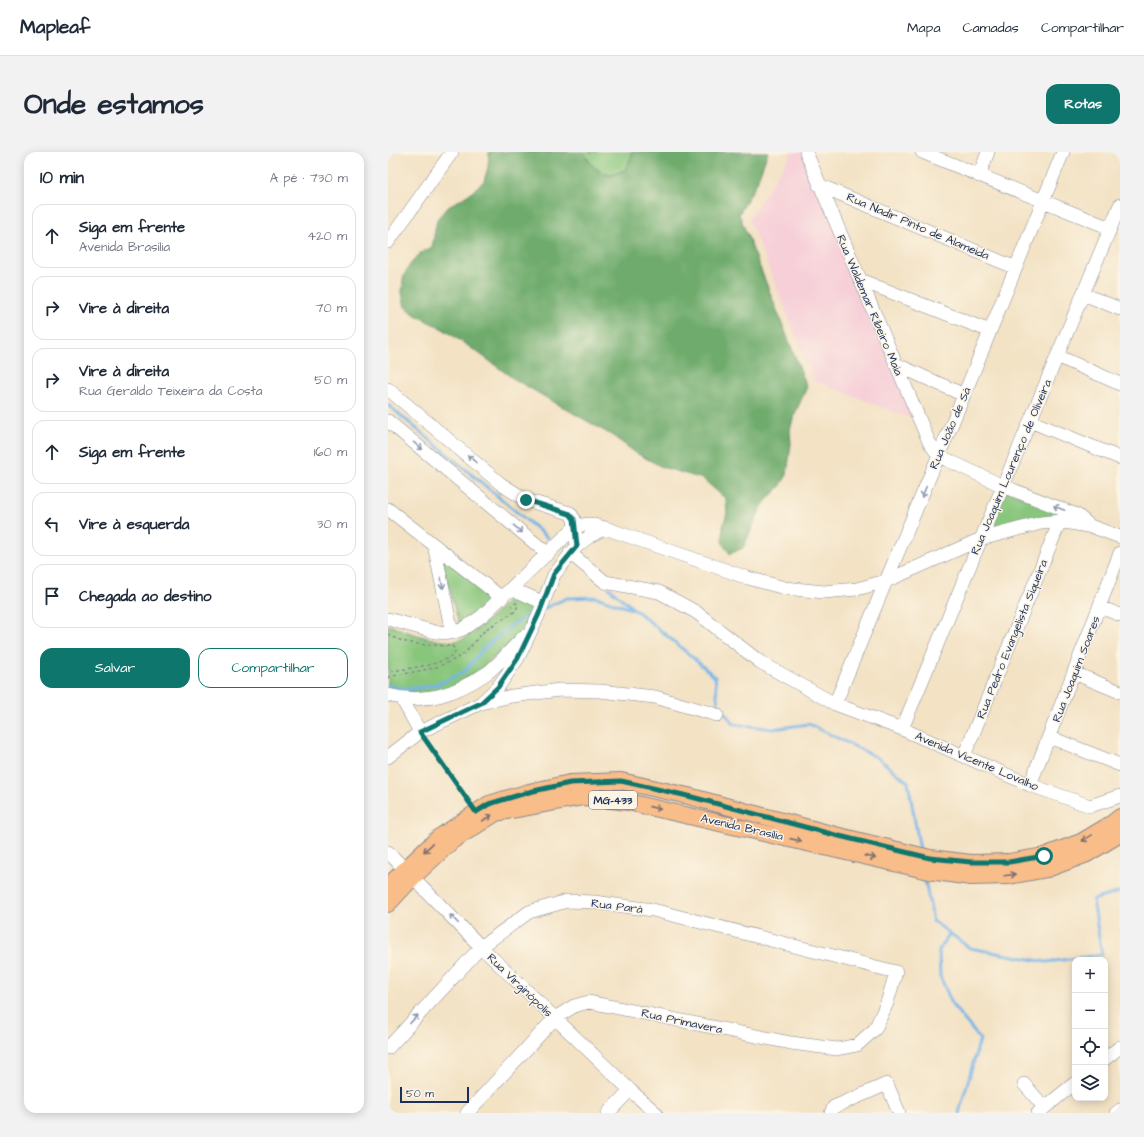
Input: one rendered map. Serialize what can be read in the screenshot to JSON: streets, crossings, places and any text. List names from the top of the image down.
{
  "streets": {
    "main road": ["MG-433", "Avenida Brasília"],
    "street": [
      "Rua Nadir Pinto de Alameida",
      "Rua Waldemar Ribeiro Maia",
      "Rua João de Sá",
      "Rua Joaquim Lourenço de Oliveira",
      "Rua Pedro Evangelista Siqueira",
      "Rua Joaquim Soares",
      "Avenida Vicente Lovalho",
      "Rua Pará",
      "Rua Virginópolis",
      "Rua Primavera"
    ]
  },
  "crossings": [
    ["Rua Nadir Pinto de Alameida", "Rua Waldemar Ribeiro Maia"],
    ["Rua Nadir Pinto de Alameida", "Rua João de Sá"],
    ["Rua Waldemar Ribeiro Maia", "Rua João de Sá"],
    ["Rua João de Sá", "Avenida Vicente Lovalho"],
    ["Rua Joaquim Lourenço de Oliveira", "Avenida Vicente Lovalho"],
    ["Rua Pedro Evangelista Siqueira", "Avenida Vicente Lovalho"],
    ["Rua Joaquim Soares", "Avenida Vicente Lovalho"],
    ["Avenida Brasília", "Rua Virginópolis"],
    ["Rua Pará", "Rua Virginópolis"],
    ["Rua Pará", "Rua Primavera"],
    ["Rua Virginópolis", "Rua Primavera"]
  ],
  "scale_bar": "50 m",
  "page": {
    "header": "Mapleaf",
    "nav": ["Mapa", "Camadas", "Compartilhar"],
    "buttons": [
      "Rotas",
      ["Salvar", "Compartilhar"]
    ],
    "title": "Onde estamos",
    "heading": ["10 min", "A pé · 730 m"],
    "list": [
      ["Siga em frente", "Avenida Brasília", "420 m"],
      ["Vire à direita", "70 m"],
      ["Vire à direita", "Rua Geraldo Teixeira da Costa", "50 m"],
      ["Siga em frente", "160 m"],
      ["Vire à esquerda", "30 m"],
      "Chegada ao destino"
    ],
    "map_buttons": ["+", "−"],
    "scale": "50 m"
  }
}
